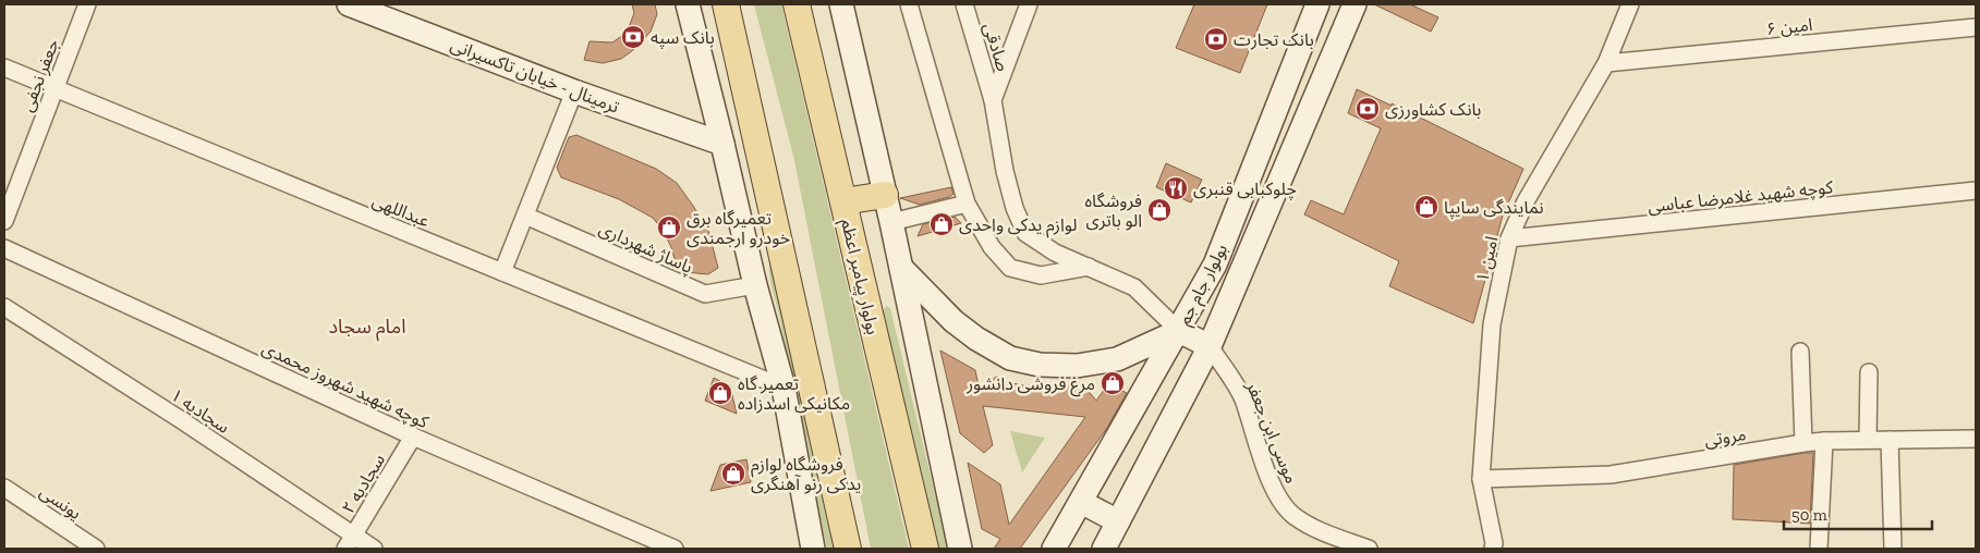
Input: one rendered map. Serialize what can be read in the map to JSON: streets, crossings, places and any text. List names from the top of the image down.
{
  "streets": {
    "main road": ["ترمینال - خیابان تاکسیرانی", "بولوار پیامبر اعظم", "بولوار جام جم"],
    "street": [
      "امین ۶",
      "صادقی",
      "جعفر نجفی",
      "کوچه شهید غلامرضا عباسی",
      "عبداللهی",
      "پاساژ شهرداری",
      "امین ۱",
      "کوچه شهید شهروز محمدی",
      "سجادیه ۱",
      "موسی ابن جعفر",
      "مروتی",
      "سجادیه ۲",
      "یونسی"
    ]
  },
  "crossings": [
    ["امین ۶", "امین ۱"],
    ["صادقی", "بولوار جام جم"],
    ["جعفر نجفی", "عبداللهی"],
    ["کوچه شهید غلامرضا عباسی", "امین ۱"],
    ["امین ۱", "مروتی"],
    ["بولوار جام جم", "موسی ابن جعفر"],
    ["کوچه شهید شهروز محمدی", "سجادیه ۲"],
    ["سجادیه ۱", "سجادیه ۲"]
  ],
  "districts": ["امام سجاد"],
  "places": {
    "bank": ["بانک سپه", "بانک تجارت", "بانک کشاورزی"],
    "restaurant": ["چلوکبابی قنبری"],
    "shop": [
      "نمایندگی سایپا",
      "فروشگاه الو باتری",
      "لوازم یدکی واحدی",
      "تعمیرگاه برق خودرو ارجمندی",
      "مرغ فروشی دانشور",
      "تعمیر گاه مکانیکی اسدزاده",
      "فروشگاه لوازم یدکی رنو آهنگری"
    ]
  },
  "scale_bar": "50 m"
}
